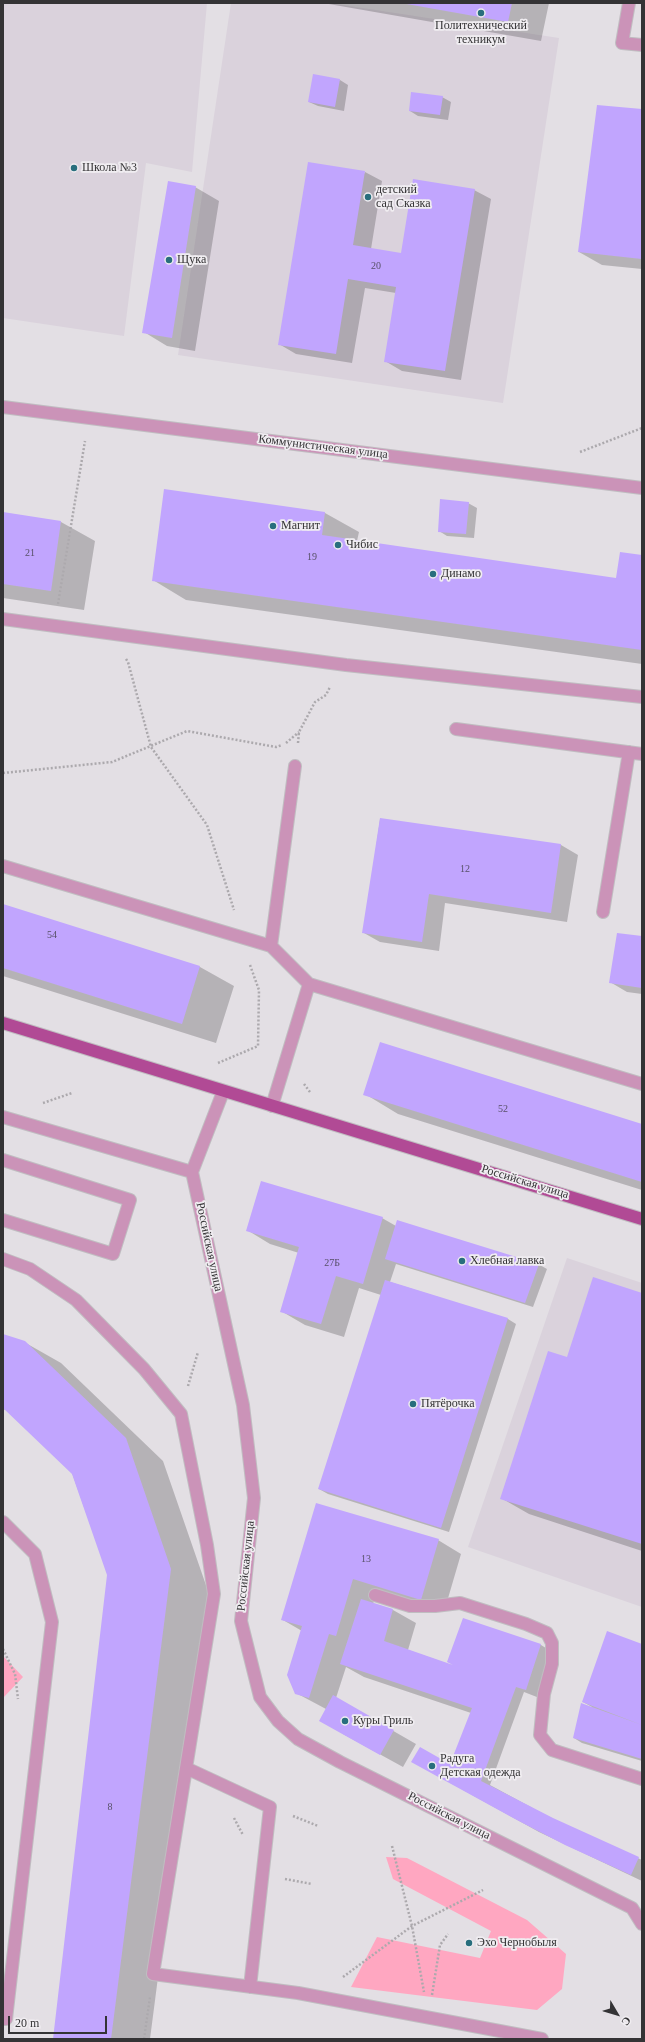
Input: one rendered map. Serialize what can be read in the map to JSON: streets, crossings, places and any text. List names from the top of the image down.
{
  "streets": {
    "main road": ["Российская улица"],
    "street": ["Коммунистическая улица"]
  },
  "places": [
    "Политехнический техникум",
    "Школа №3",
    "детский сад Сказка",
    "Щука",
    "Магнит",
    "Чибис",
    "Динамо",
    "Хлебная лавка",
    "Пятёрочка",
    "Куры Гриль",
    "Радуга Детская одежда",
    "Эхо Чернобыля"
  ],
  "house_numbers": [
    "20",
    "21",
    "19",
    "12",
    "54",
    "52",
    "27Б",
    "13",
    "8"
  ],
  "scale_bar": "20 m",
  "north": "bottom right"
}
